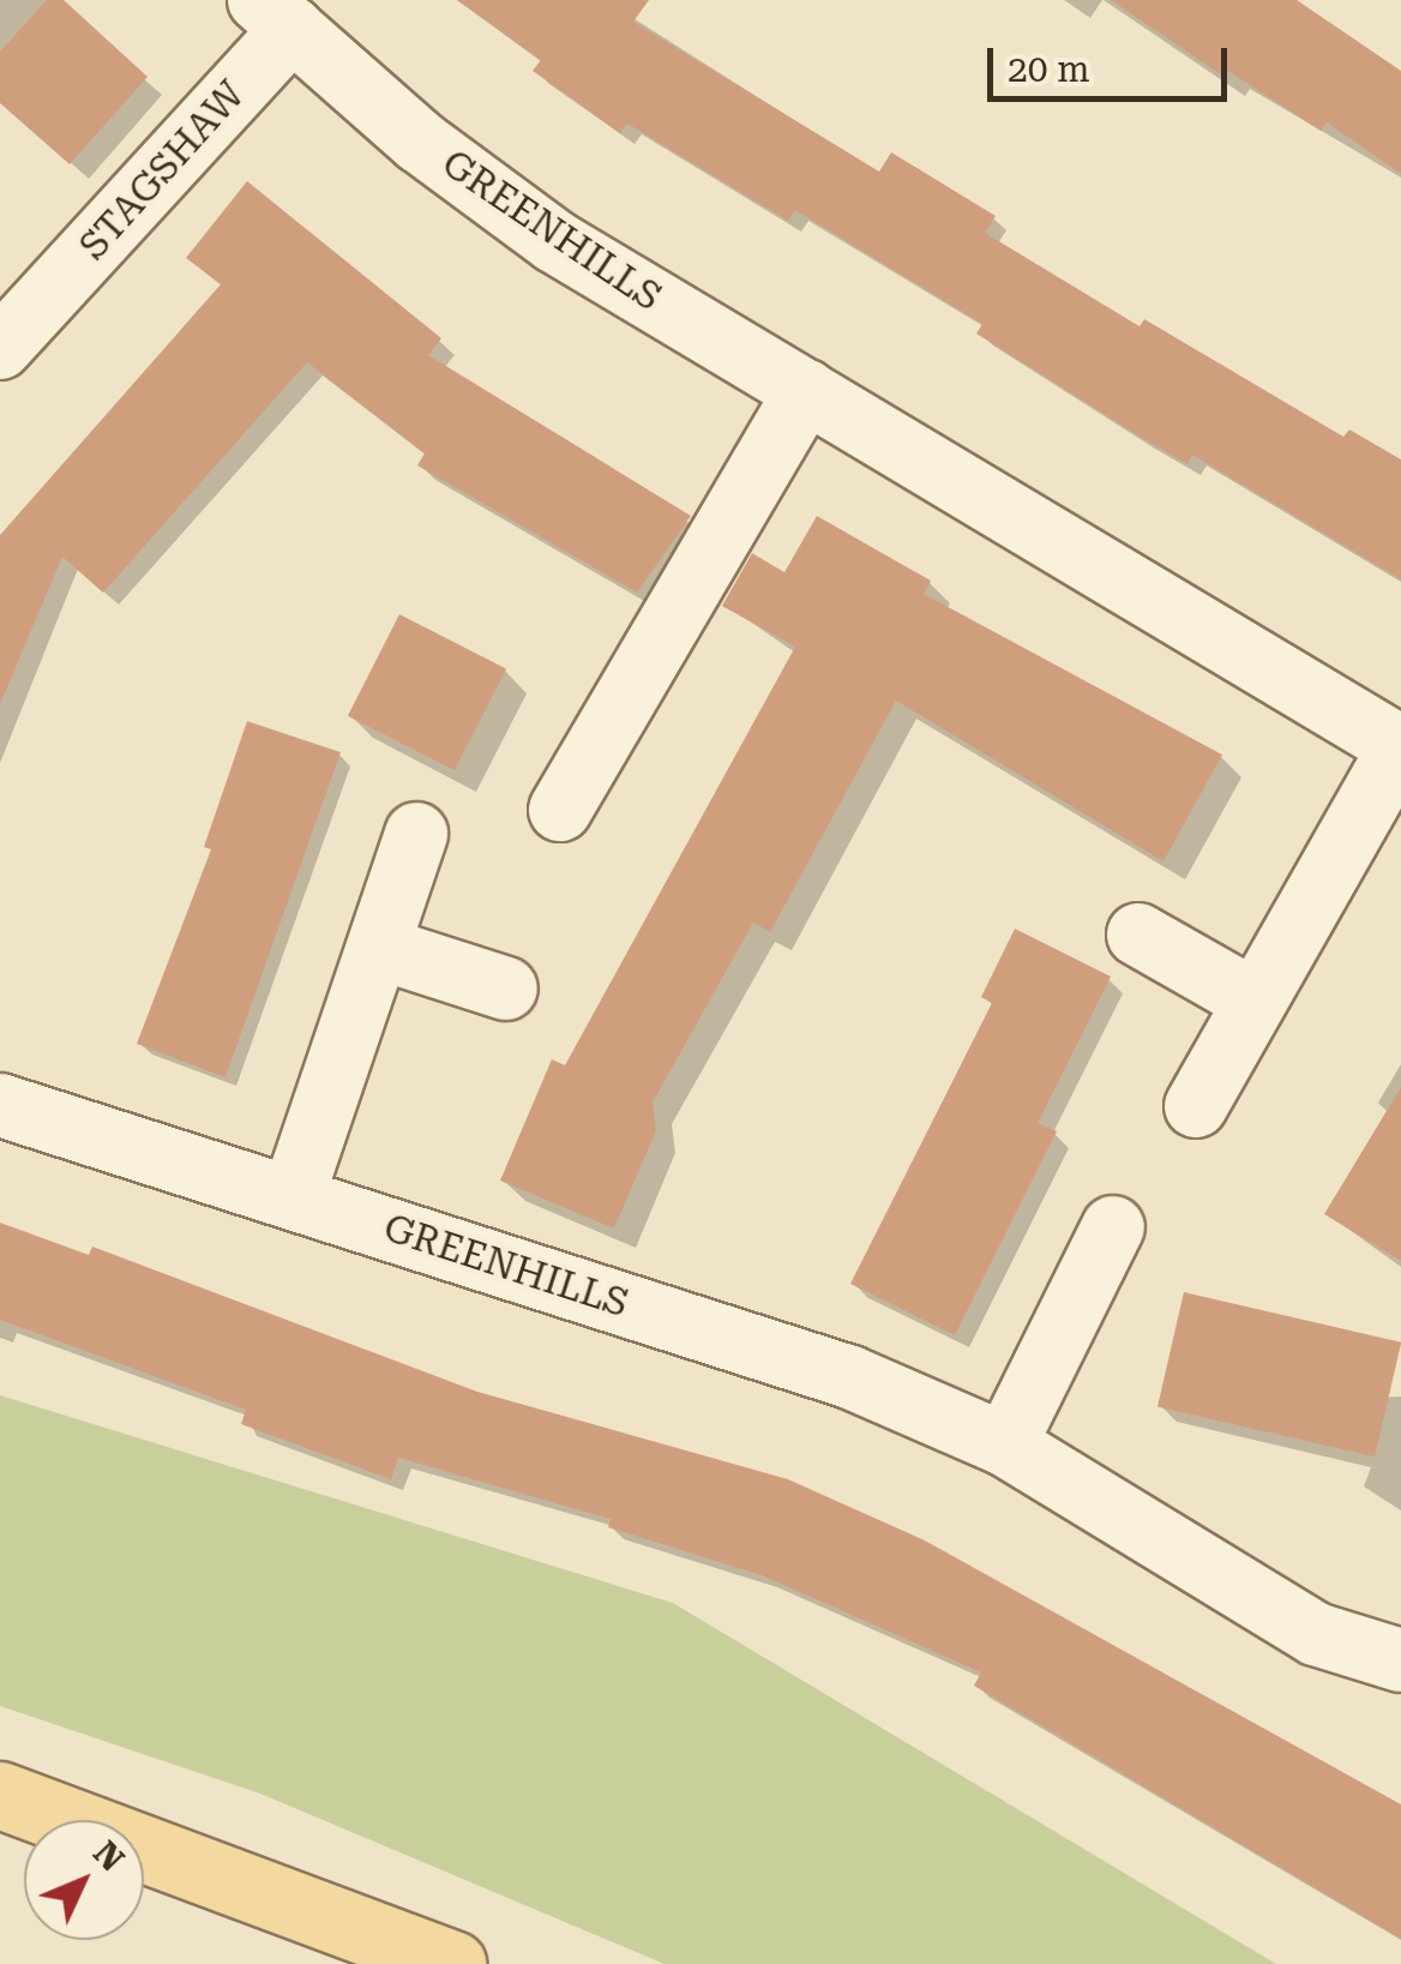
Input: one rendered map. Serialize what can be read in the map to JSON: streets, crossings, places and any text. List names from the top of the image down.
{
  "streets": {
    "street": ["STAGSHAW", "GREENHILLS"]
  },
  "crossings": [
    ["STAGSHAW", "GREENHILLS"]
  ],
  "scale_bar": "20 m",
  "north": "top right"
}
